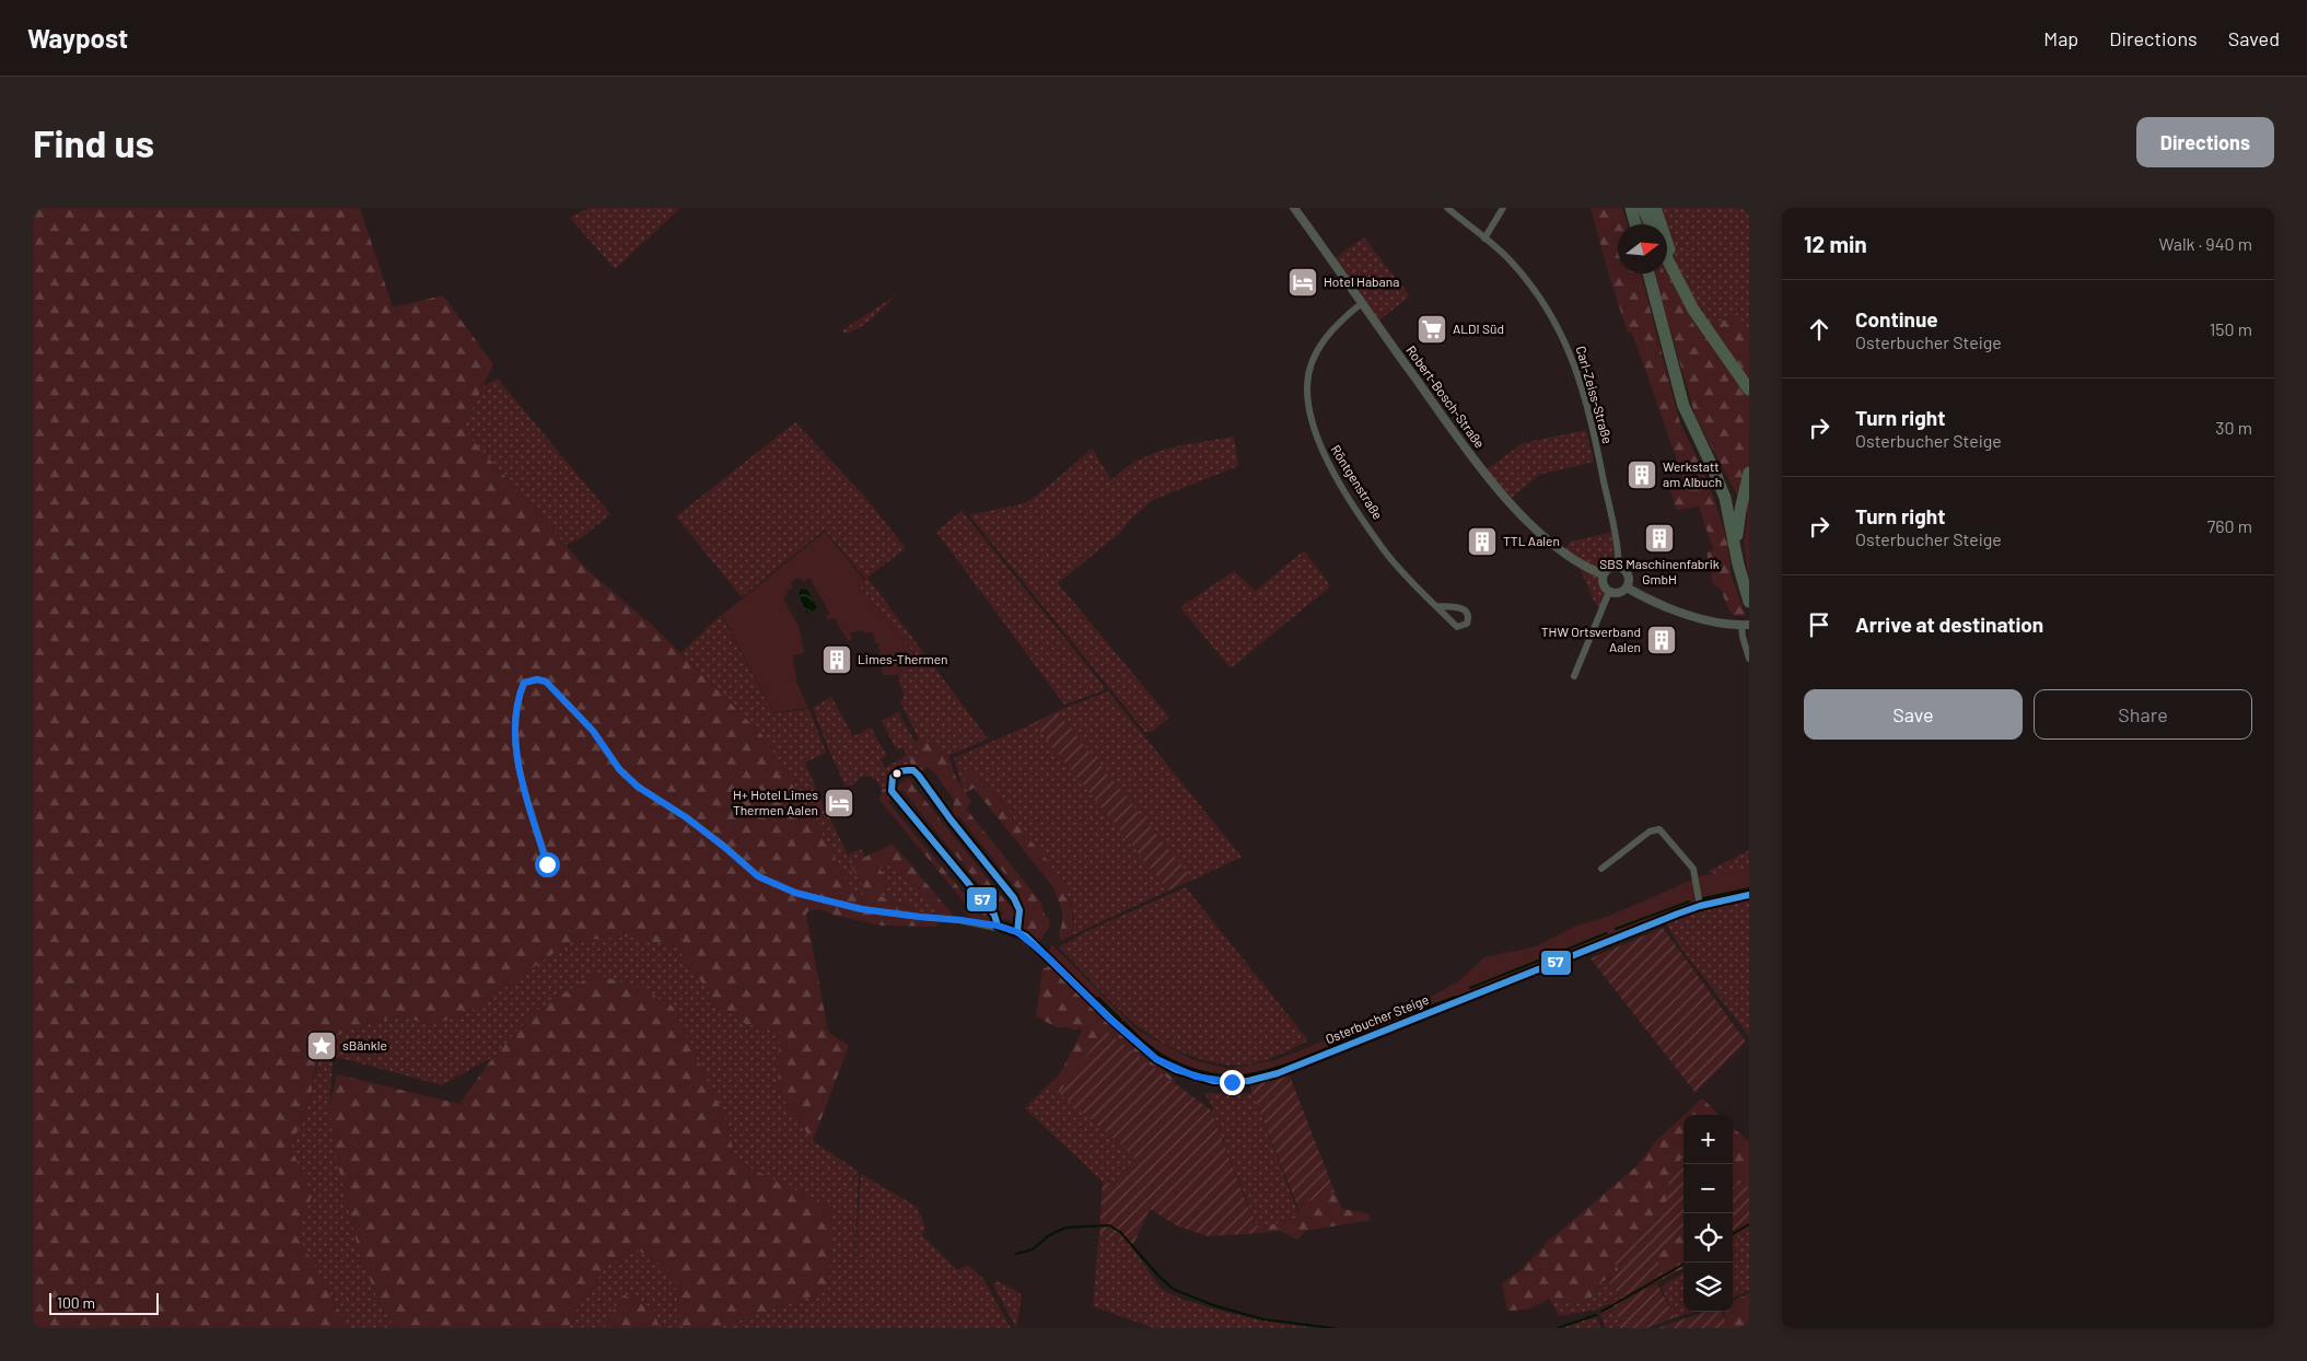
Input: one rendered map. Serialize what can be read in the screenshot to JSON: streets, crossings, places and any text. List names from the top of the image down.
{
  "streets": {
    "street": [
      "Carl-Zeiss-Straße",
      "Robert-Bosch-Straße",
      "Röntgenstraße",
      "Osterbucher Steige"
    ]
  },
  "crossings": [
    ["Carl-Zeiss-Straße", "Robert-Bosch-Straße"],
    ["Robert-Bosch-Straße", "Röntgenstraße"]
  ],
  "places": {
    "hotel": ["Hotel Habana", "H+ Hotel Limes Thermen Aalen"],
    "supermarket": ["ALDI Süd"],
    "building": [
      "Werkstatt am Albuch",
      "SBS Maschinenfabrik GmbH",
      "TTL Aalen",
      "THW Ortsverband Aalen",
      "Limes-Thermen"
    ],
    "place": ["sBänkle"]
  },
  "lines": ["transit line 57"],
  "scale_bar": "100 m",
  "north": "right",
  "page": {
    "header": "Waypost",
    "nav": ["Map", "Directions", "Saved"],
    "buttons": [
      "Directions",
      ["Save", "Share"]
    ],
    "title": "Find us",
    "heading": ["12 min", "Walk · 940 m"],
    "list": [
      ["Continue", "Osterbucher Steige", "150 m"],
      ["Turn right", "Osterbucher Steige", "30 m"],
      ["Turn right", "Osterbucher Steige", "760 m"],
      "Arrive at destination"
    ],
    "map_buttons": ["+", "−"],
    "scale": "100 m"
  }
}
